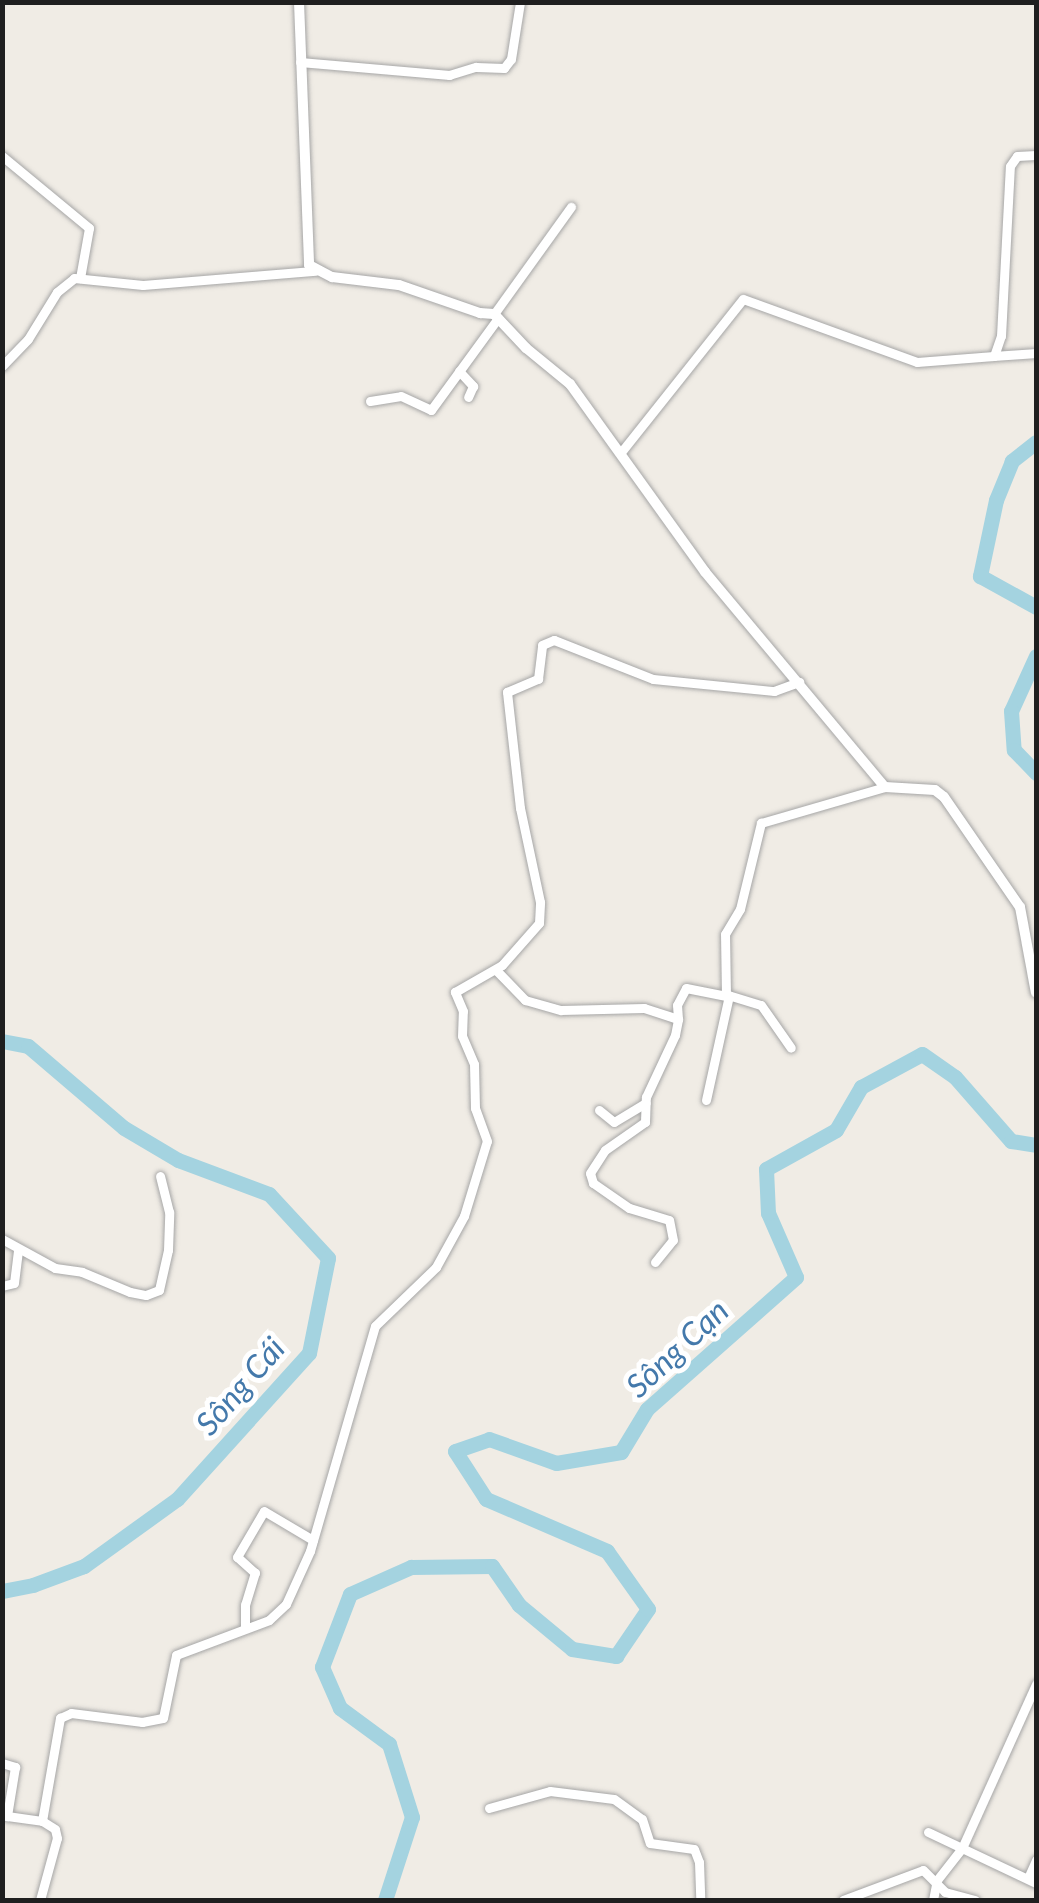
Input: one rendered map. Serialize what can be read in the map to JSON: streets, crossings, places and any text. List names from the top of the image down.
{
  "water": ["Sông Cạn", "Sông Cái"]
}
